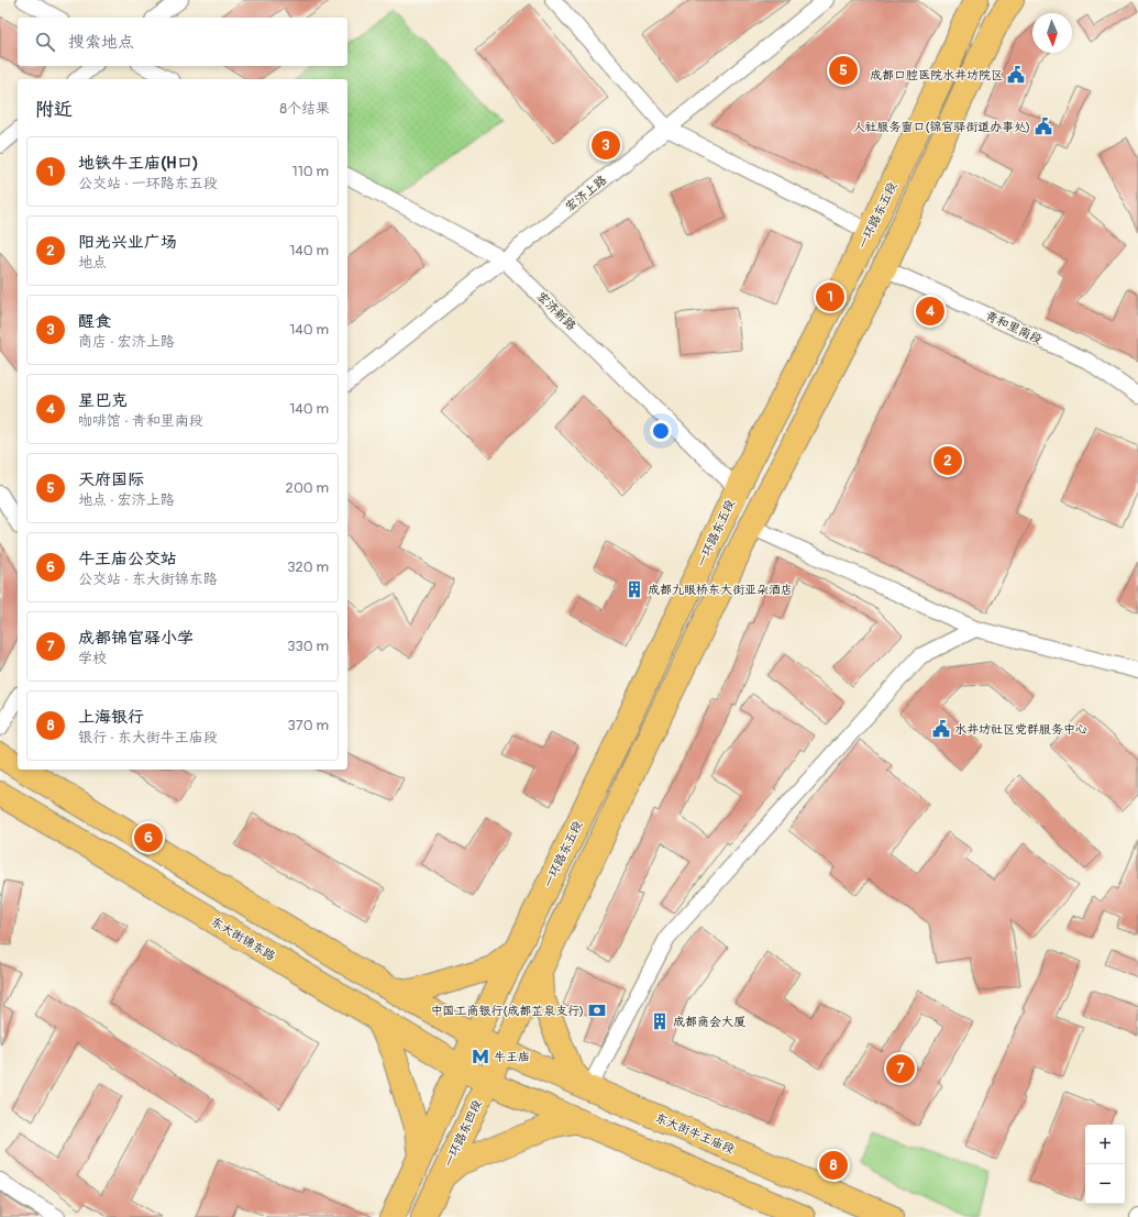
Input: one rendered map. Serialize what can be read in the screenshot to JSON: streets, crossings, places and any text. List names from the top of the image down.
{
  "streets": {
    "main road": [
      "一环路东五段",
      "东大街锦东路",
      "一环路东四段",
      "东大街牛王庙段"
    ],
    "street": ["宏济上路", "宏济新路", "青和里南段"]
  },
  "crossings": [
    ["宏济上路", "宏济新路"],
    ["一环路东五段", "宏济新路"],
    ["一环路东五段", "东大街锦东路"],
    ["东大街锦东路", "一环路东四段"],
    ["一环路东四段", "东大街牛王庙段"]
  ],
  "places": {
    "public building": ["成都口腔医院水井坊院区", "人社服务窗口(锦官驿街道办事处)", "水井坊社区党群服务中心"],
    "building": ["成都九眼桥东大街亚朵酒店", "成都商会大厦"],
    "bank": ["中国工商银行(成都芷泉支行)"],
    "metro station": ["牛王庙"]
  },
  "north": "bottom",
  "page": {
    "search": "搜索地点",
    "pins": [
      "5",
      "3",
      "1",
      "4",
      "2",
      "6",
      "7",
      "8"
    ],
    "heading": ["附近", "8个结果"],
    "list": [
      {
        "mark": "1",
        "name": "地铁牛王庙(H口)",
        "note": "公交站 · 一环路东五段",
        "value": "110 m"
      },
      {
        "mark": "2",
        "name": "阳光兴业广场",
        "note": "地点",
        "value": "140 m"
      },
      {
        "mark": "3",
        "name": "醒食",
        "note": "商店 · 宏济上路",
        "value": "140 m"
      },
      {
        "mark": "4",
        "name": "星巴克",
        "note": "咖啡馆 · 青和里南段",
        "value": "140 m"
      },
      {
        "mark": "5",
        "name": "天府国际",
        "note": "地点 · 宏济上路",
        "value": "200 m"
      },
      {
        "mark": "6",
        "name": "牛王庙公交站",
        "note": "公交站 · 东大街锦东路",
        "value": "320 m"
      },
      {
        "mark": "7",
        "name": "成都锦官驿小学",
        "note": "学校",
        "value": "330 m"
      },
      {
        "mark": "8",
        "name": "上海银行",
        "note": "银行 · 东大街牛王庙段",
        "value": "370 m"
      }
    ],
    "map_buttons": ["+", "−"]
  }
}
